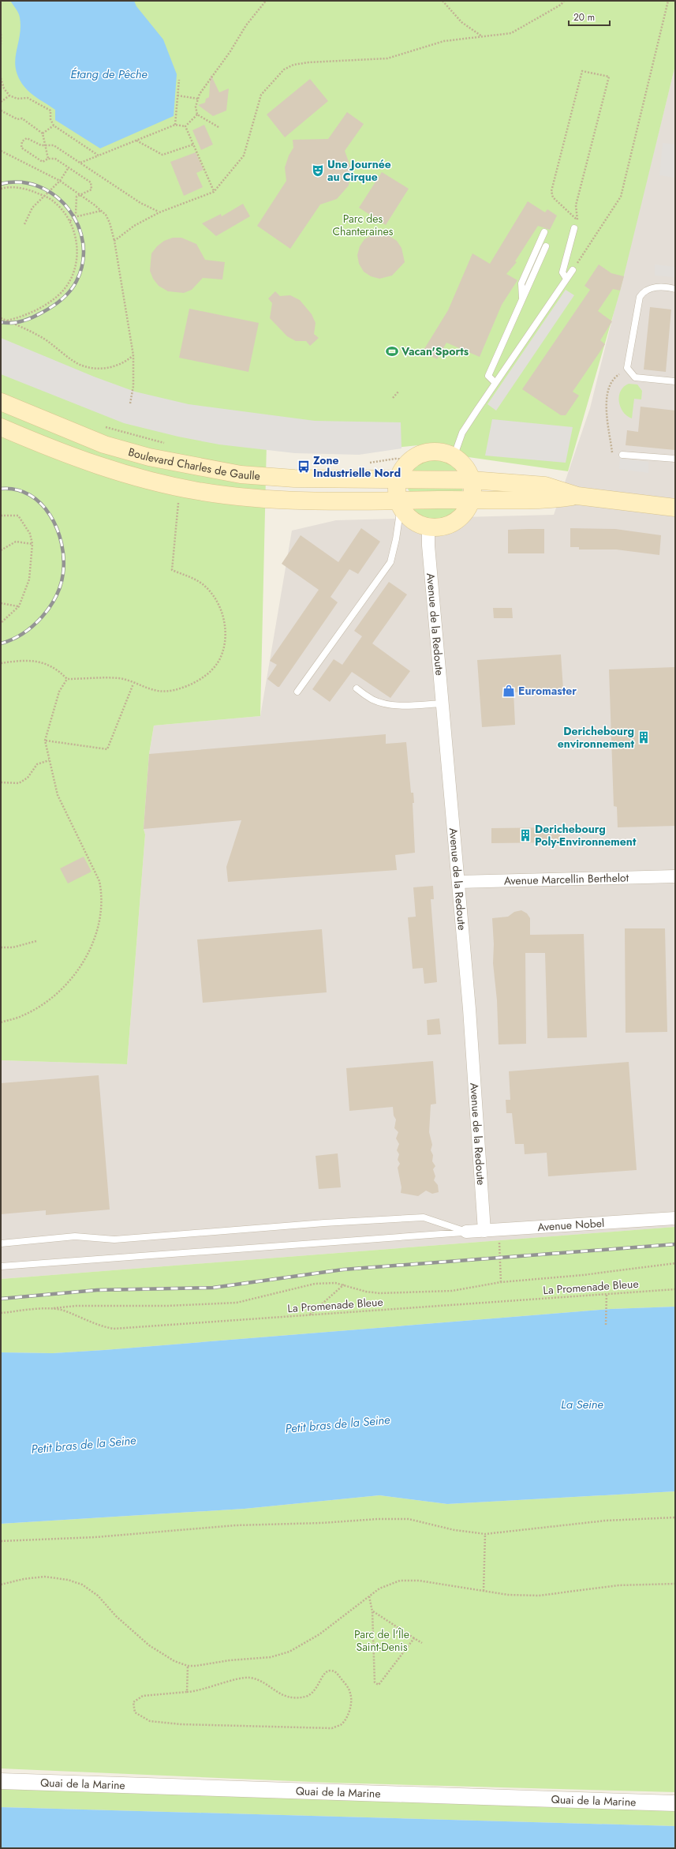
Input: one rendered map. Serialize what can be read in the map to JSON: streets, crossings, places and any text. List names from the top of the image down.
{
  "streets": {
    "main road": ["Boulevard Charles de Gaulle"],
    "street": [
      "Avenue de la Redoute",
      "Avenue Marcellin Berthelot",
      "Avenue Nobel",
      "Quai de la Marine"
    ],
    "path": ["La Promenade Bleue"]
  },
  "crossings": [
    ["Avenue de la Redoute", "Avenue Marcellin Berthelot"],
    ["Avenue de la Redoute", "Avenue Nobel"]
  ],
  "water": ["Étang de Pêche", "La Seine", "Petit bras de la Seine"],
  "parks": ["Parc des Chanteraines", "Parc de l'Île Saint-Denis"],
  "places": {
    "theatre": ["Une Journée au Cirque"],
    "sports": ["Vacan'Sports"],
    "bus stop": ["Zone Industrielle Nord"],
    "shop": ["Euromaster"],
    "building": ["Derichebourg environnement", "Derichebourg Poly-Environnement"]
  },
  "scale_bar": "20 m"
}
